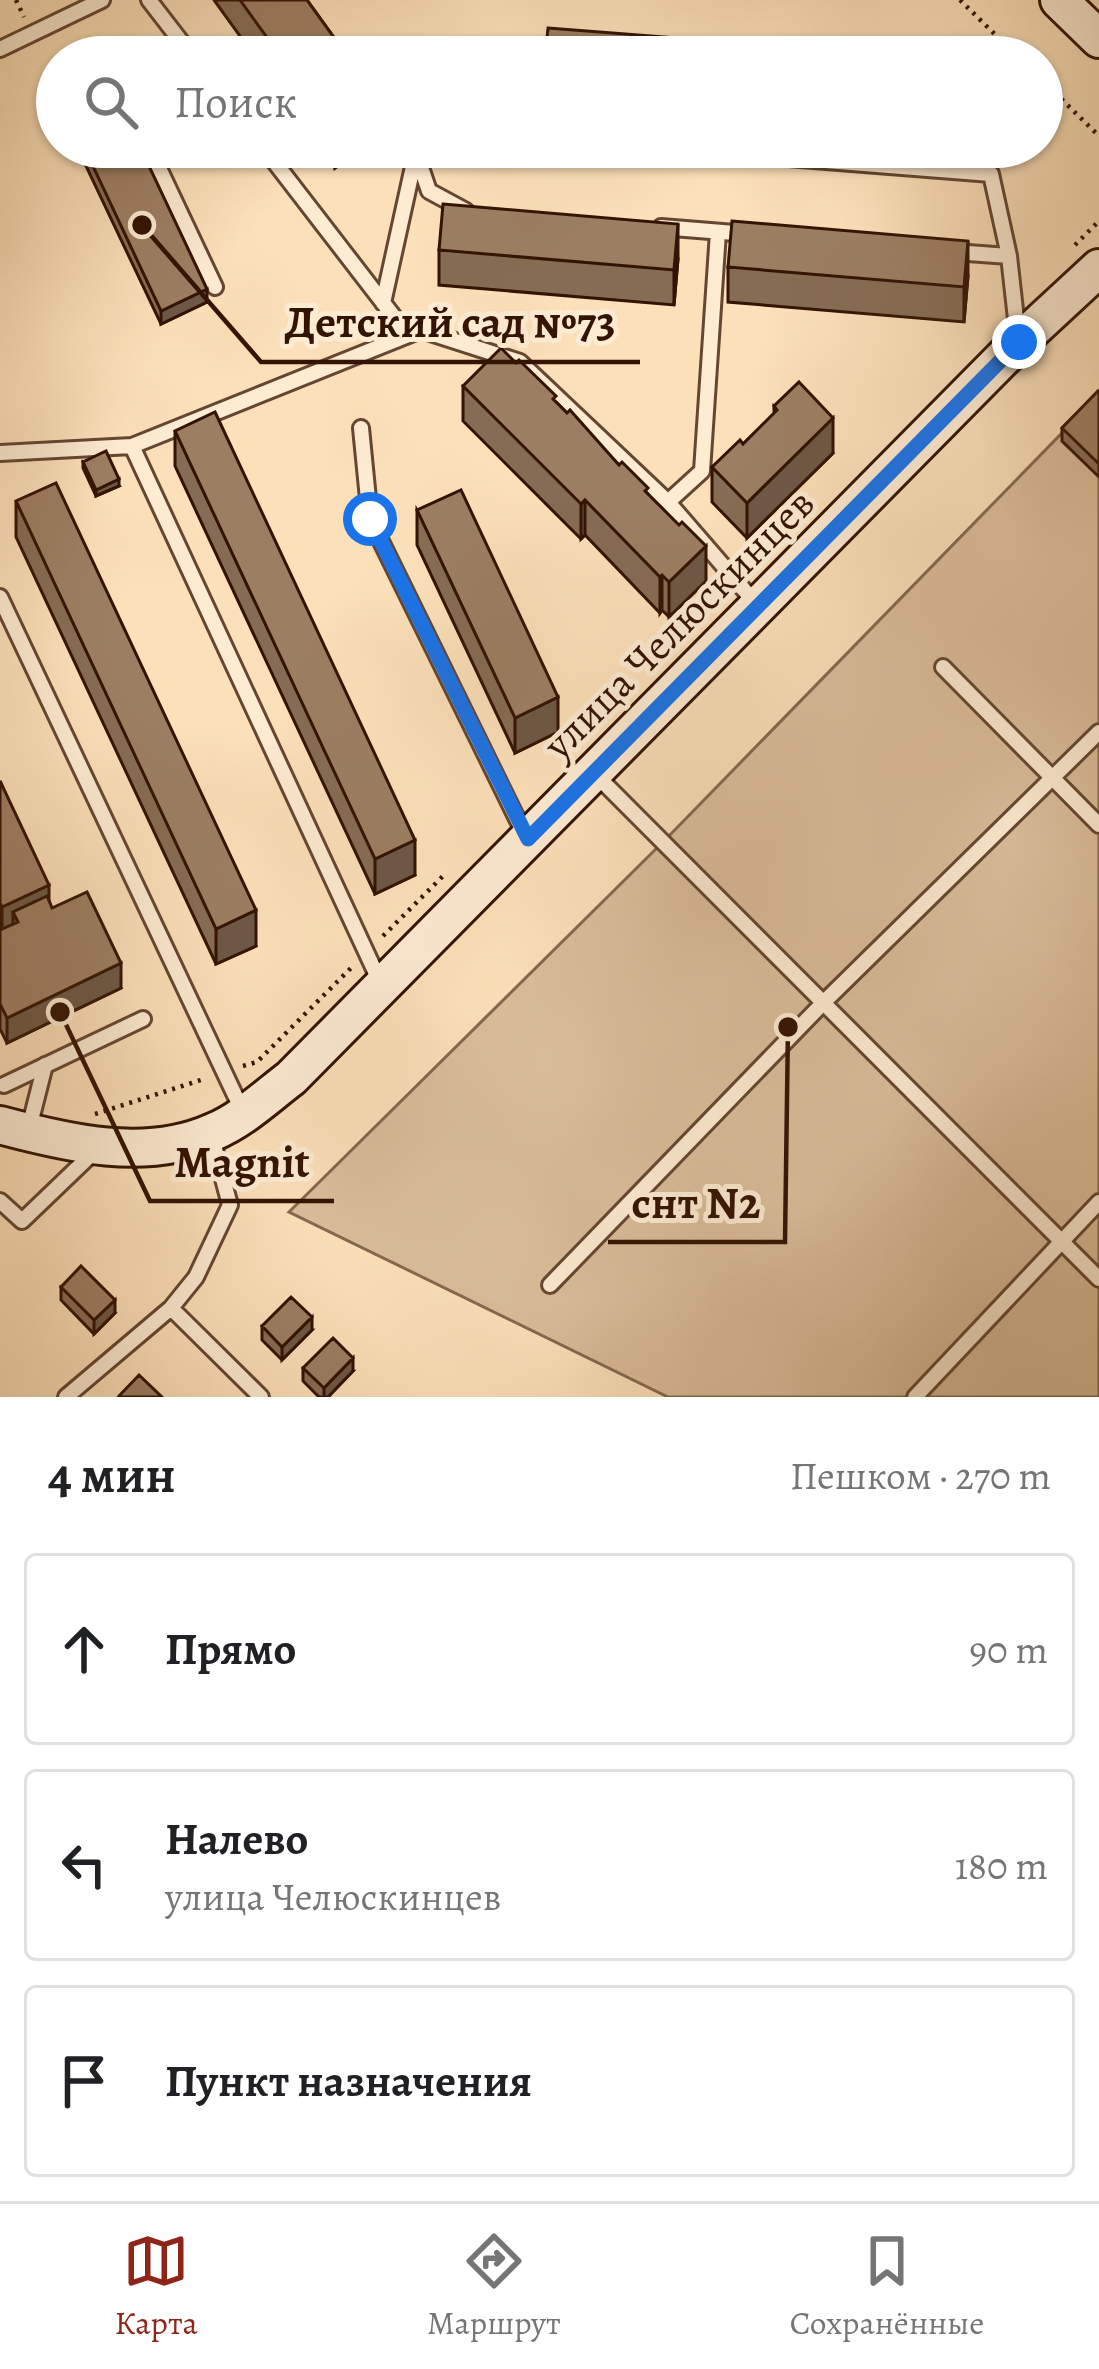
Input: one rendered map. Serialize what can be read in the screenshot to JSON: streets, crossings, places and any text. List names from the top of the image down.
{
  "streets": {
    "street": ["улица Челюскинцев"]
  },
  "places": ["Детский сад №73", "Magnit", "снт N2"],
  "page": {
    "search": "Поиск",
    "heading": ["4 мин", "Пешком · 270 m"],
    "list": [
      ["Прямо", "90 m"],
      ["Налево", "улица Челюскинцев", "180 m"],
      "Пункт назначения"
    ],
    "nav": ["Карта", "Маршрут", "Сохранённые"]
  }
}
